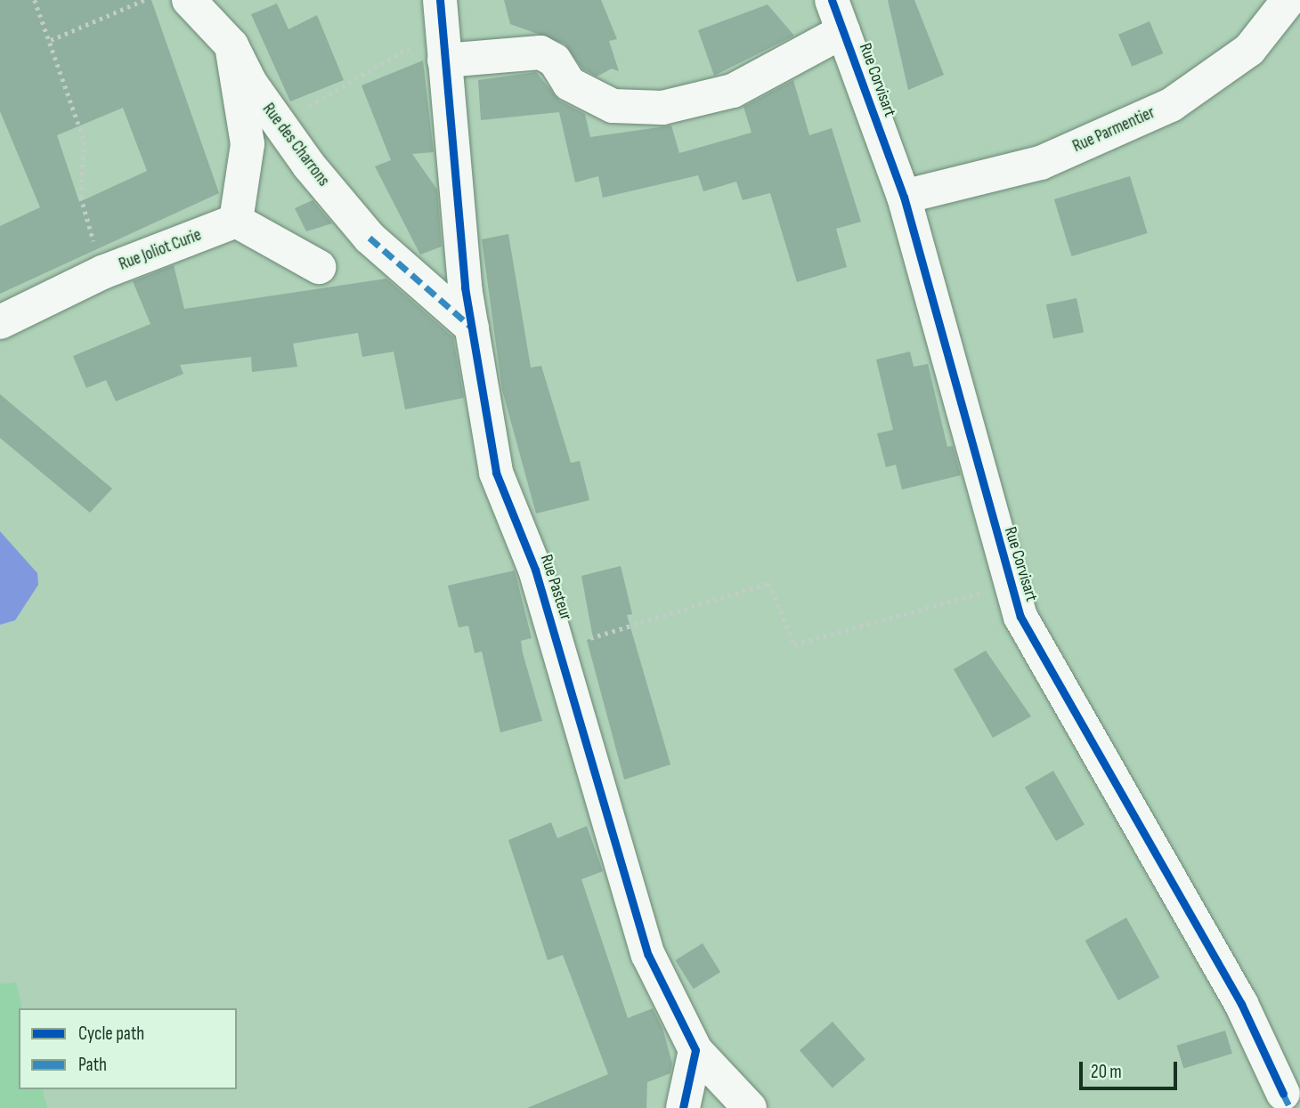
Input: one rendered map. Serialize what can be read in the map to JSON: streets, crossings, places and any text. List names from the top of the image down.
{
  "streets": {
    "street": [
      "Rue Corvisart",
      "Rue Parmentier",
      "Rue des Charrons",
      "Rue Joliot Curie",
      "Rue Pasteur"
    ]
  },
  "crossings": [
    ["Rue Corvisart", "Rue Parmentier"],
    ["Rue des Charrons", "Rue Joliot Curie"],
    ["Rue des Charrons", "Rue Pasteur"]
  ],
  "legend": ["Cycle path", "Path"],
  "scale_bar": "20 m"
}
